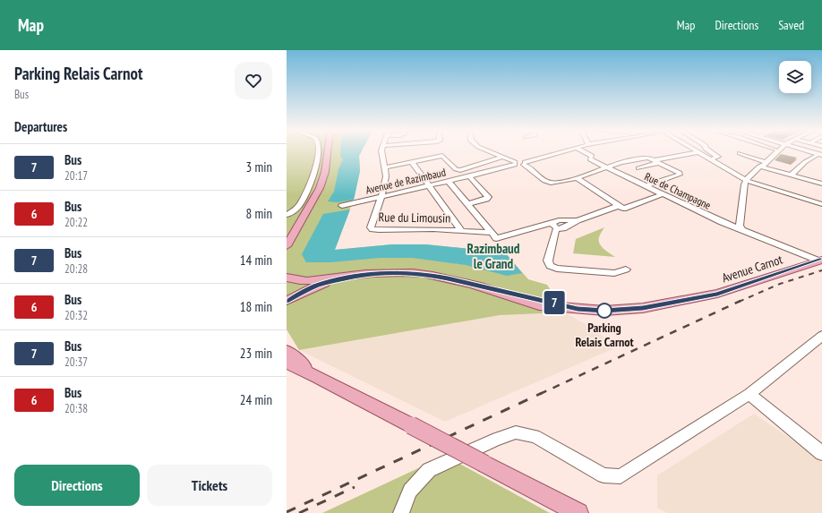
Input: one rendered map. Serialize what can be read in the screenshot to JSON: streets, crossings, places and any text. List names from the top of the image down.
{
  "streets": {
    "main road": ["Avenue Carnot"],
    "street": ["Avenue de Razimbaud", "Rue de Champagne", "Rue du Limousin"]
  },
  "crossings": [
    ["Avenue de Razimbaud", "Rue du Limousin"],
    ["Rue de Champagne", "Avenue Carnot"]
  ],
  "districts": ["Razimbaud le Grand"],
  "places": ["Parking Relais Carnot"],
  "lines": ["bus line 7"],
  "page": {
    "header": "Map",
    "nav": ["Map", "Directions", "Saved"],
    "heading": [
      ["Parking Relais Carnot", "Bus"],
      "Departures"
    ],
    "on_map": "7",
    "list": [
      {
        "mark": "7",
        "name": "Bus",
        "note": "20:17",
        "value": "3 min"
      },
      {
        "mark": "6",
        "name": "Bus",
        "note": "20:22",
        "value": "8 min"
      },
      {
        "mark": "7",
        "name": "Bus",
        "note": "20:28",
        "value": "14 min"
      },
      {
        "mark": "6",
        "name": "Bus",
        "note": "20:32",
        "value": "18 min"
      },
      {
        "mark": "7",
        "name": "Bus",
        "note": "20:37",
        "value": "23 min"
      },
      {
        "mark": "6",
        "name": "Bus",
        "note": "20:38",
        "value": "24 min"
      }
    ],
    "buttons": ["Directions", "Tickets"]
  }
}
